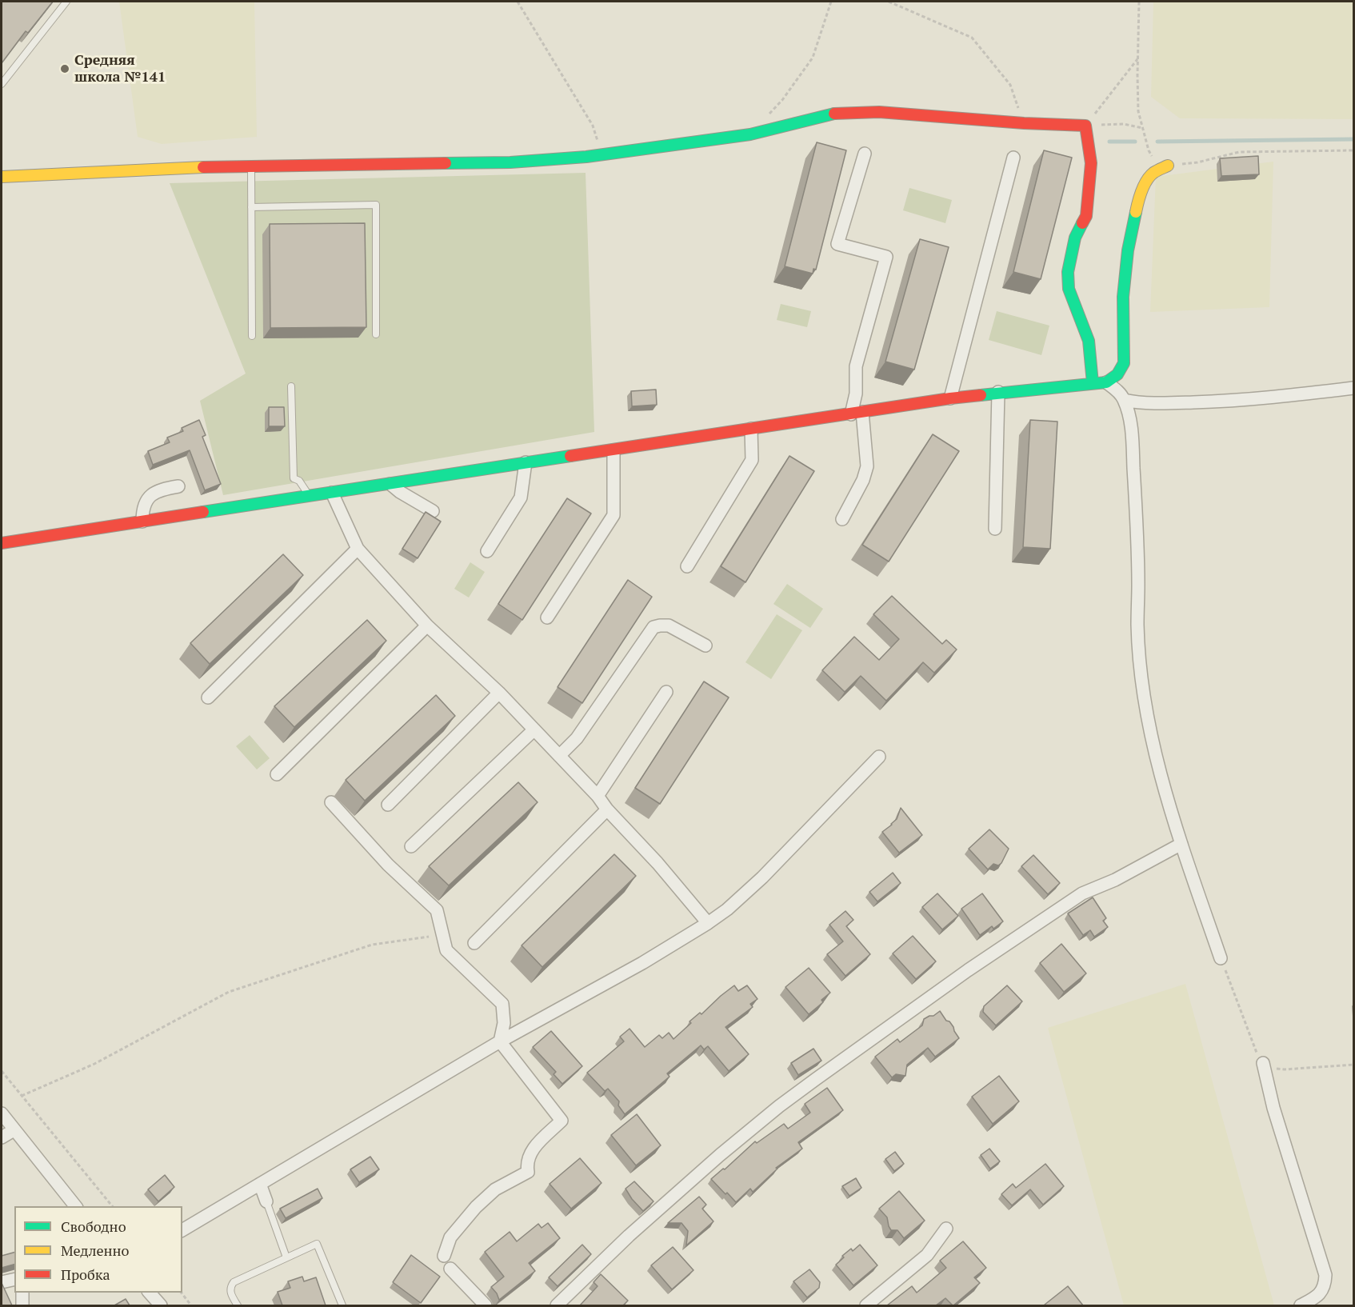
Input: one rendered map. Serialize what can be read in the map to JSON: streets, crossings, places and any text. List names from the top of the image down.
{
  "places": ["Средняя школа №141"],
  "legend": ["Свободно", "Медленно", "Пробка"]
}
